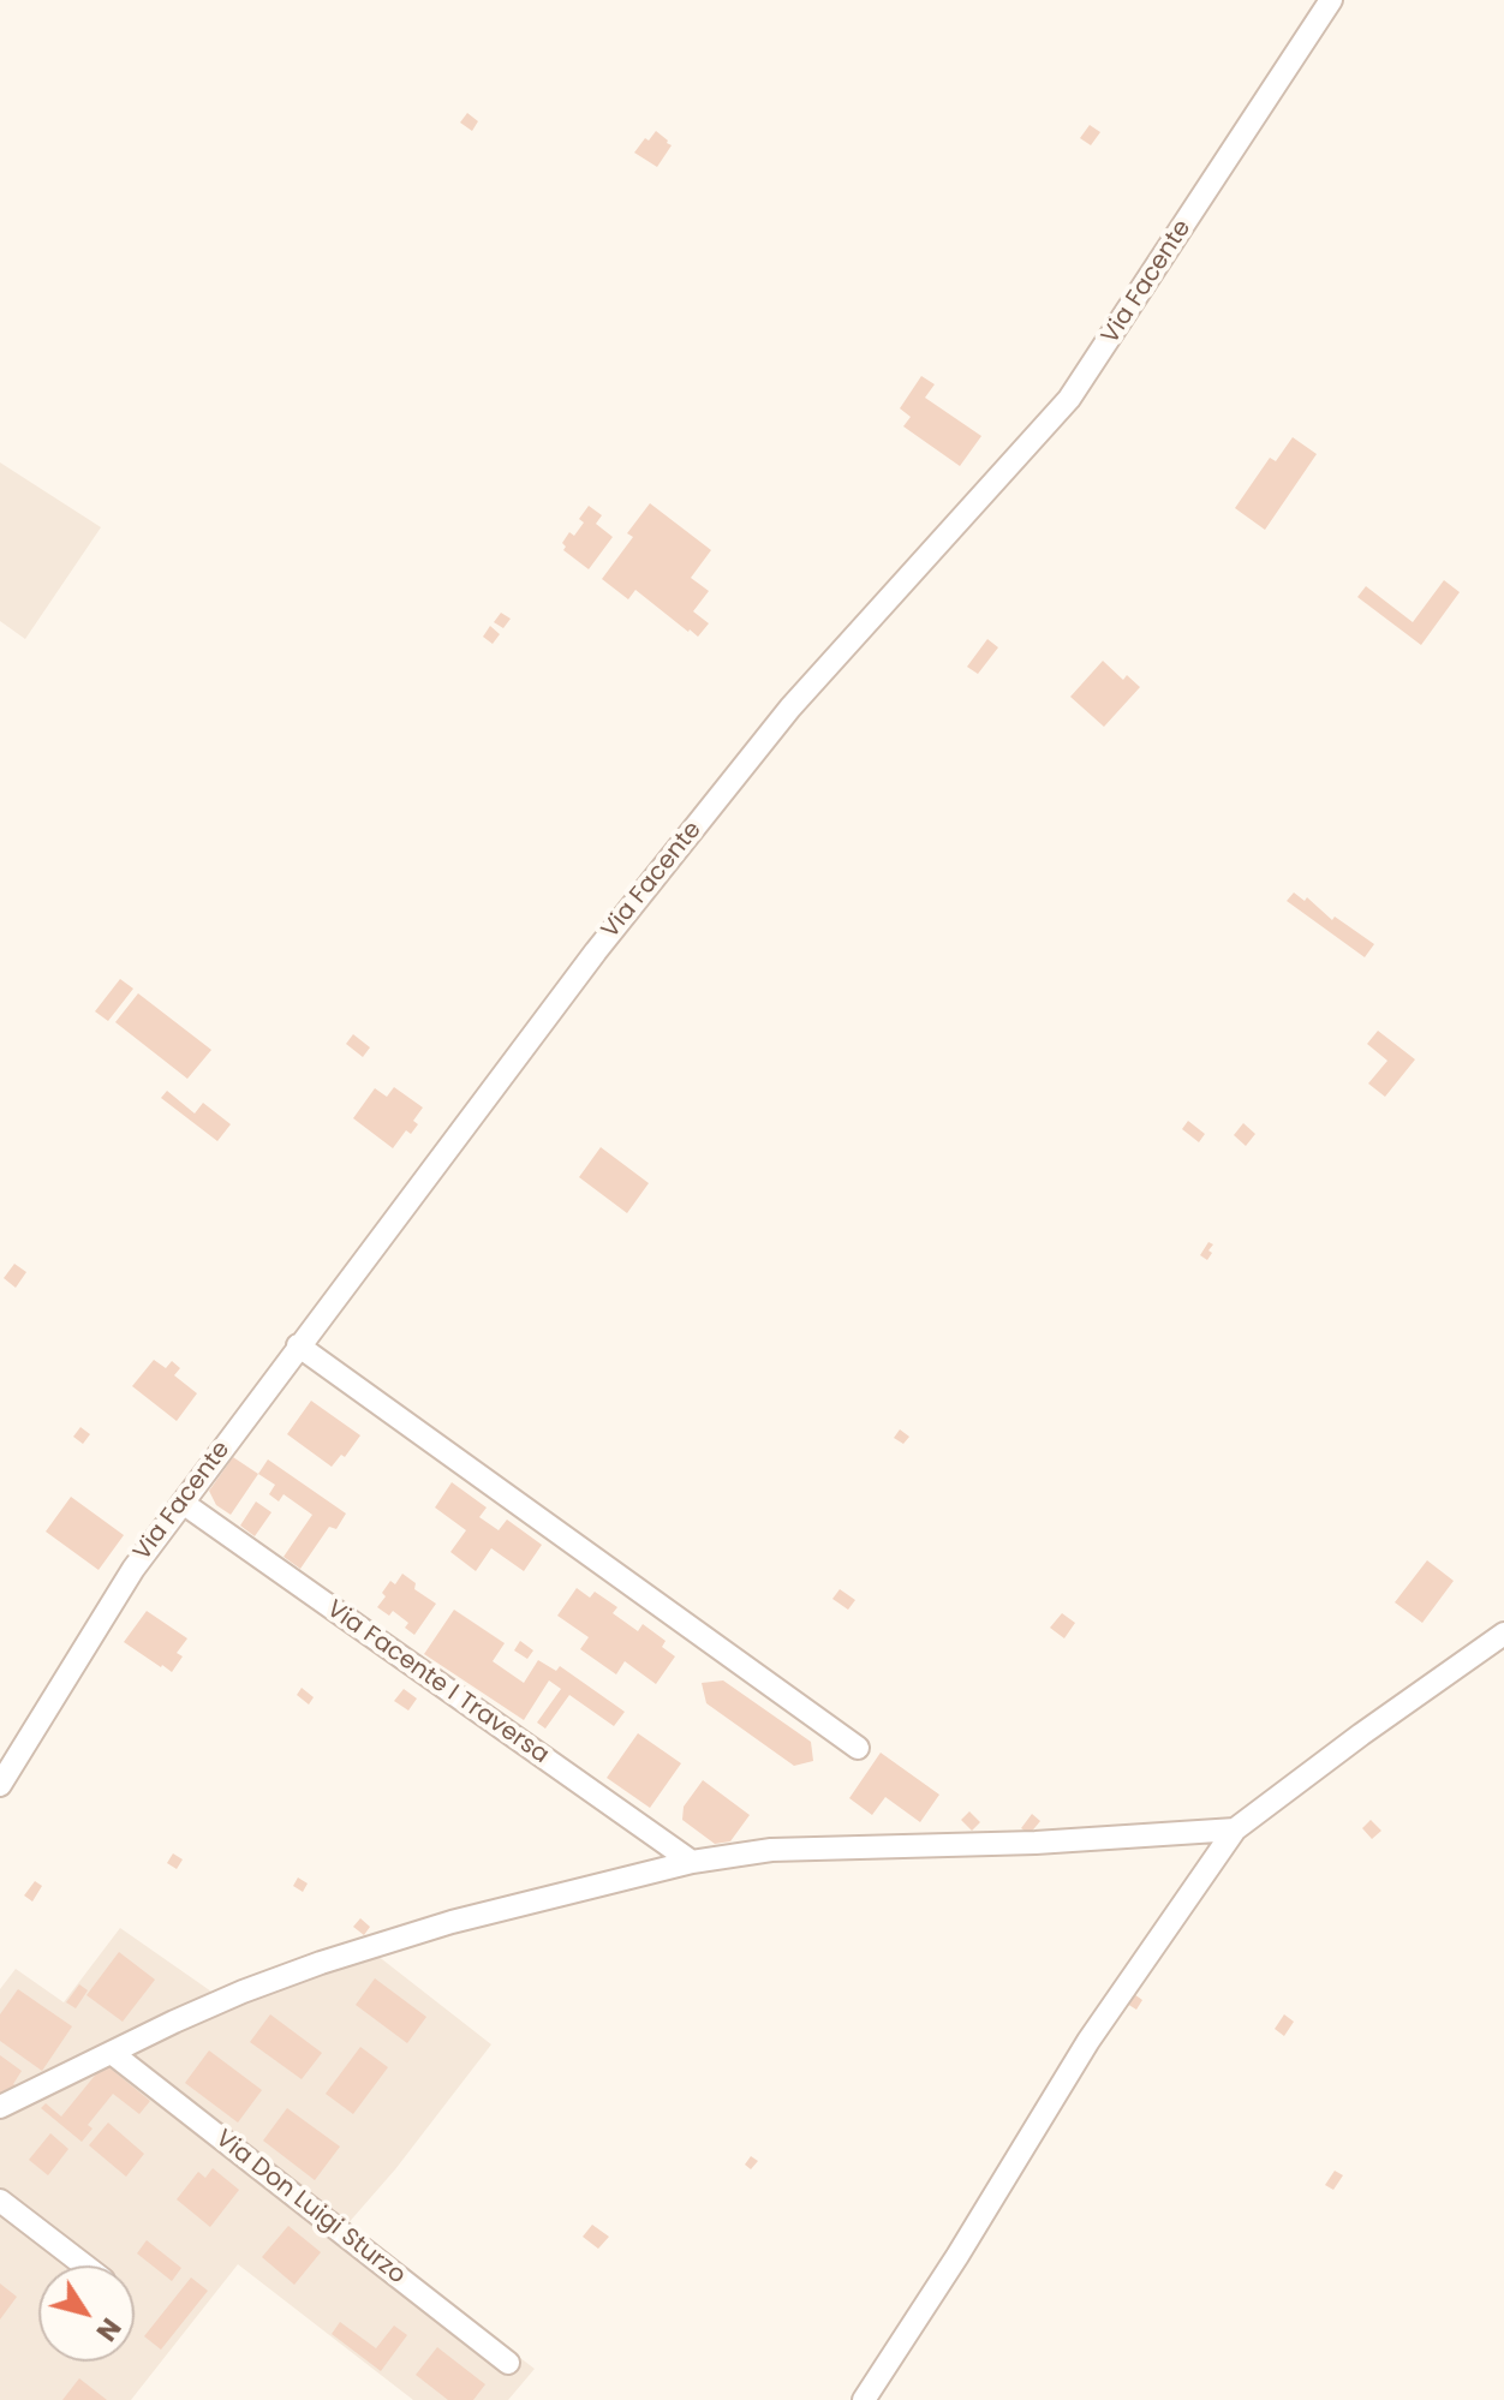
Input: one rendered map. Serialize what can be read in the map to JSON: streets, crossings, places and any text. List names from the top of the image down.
{
  "streets": {
    "street": ["Via Facente", "Via Facente I Traversa", "Via Don Luigi Sturzo"]
  },
  "crossings": [
    ["Via Facente", "Via Facente I Traversa"]
  ],
  "north": "bottom right"
}
